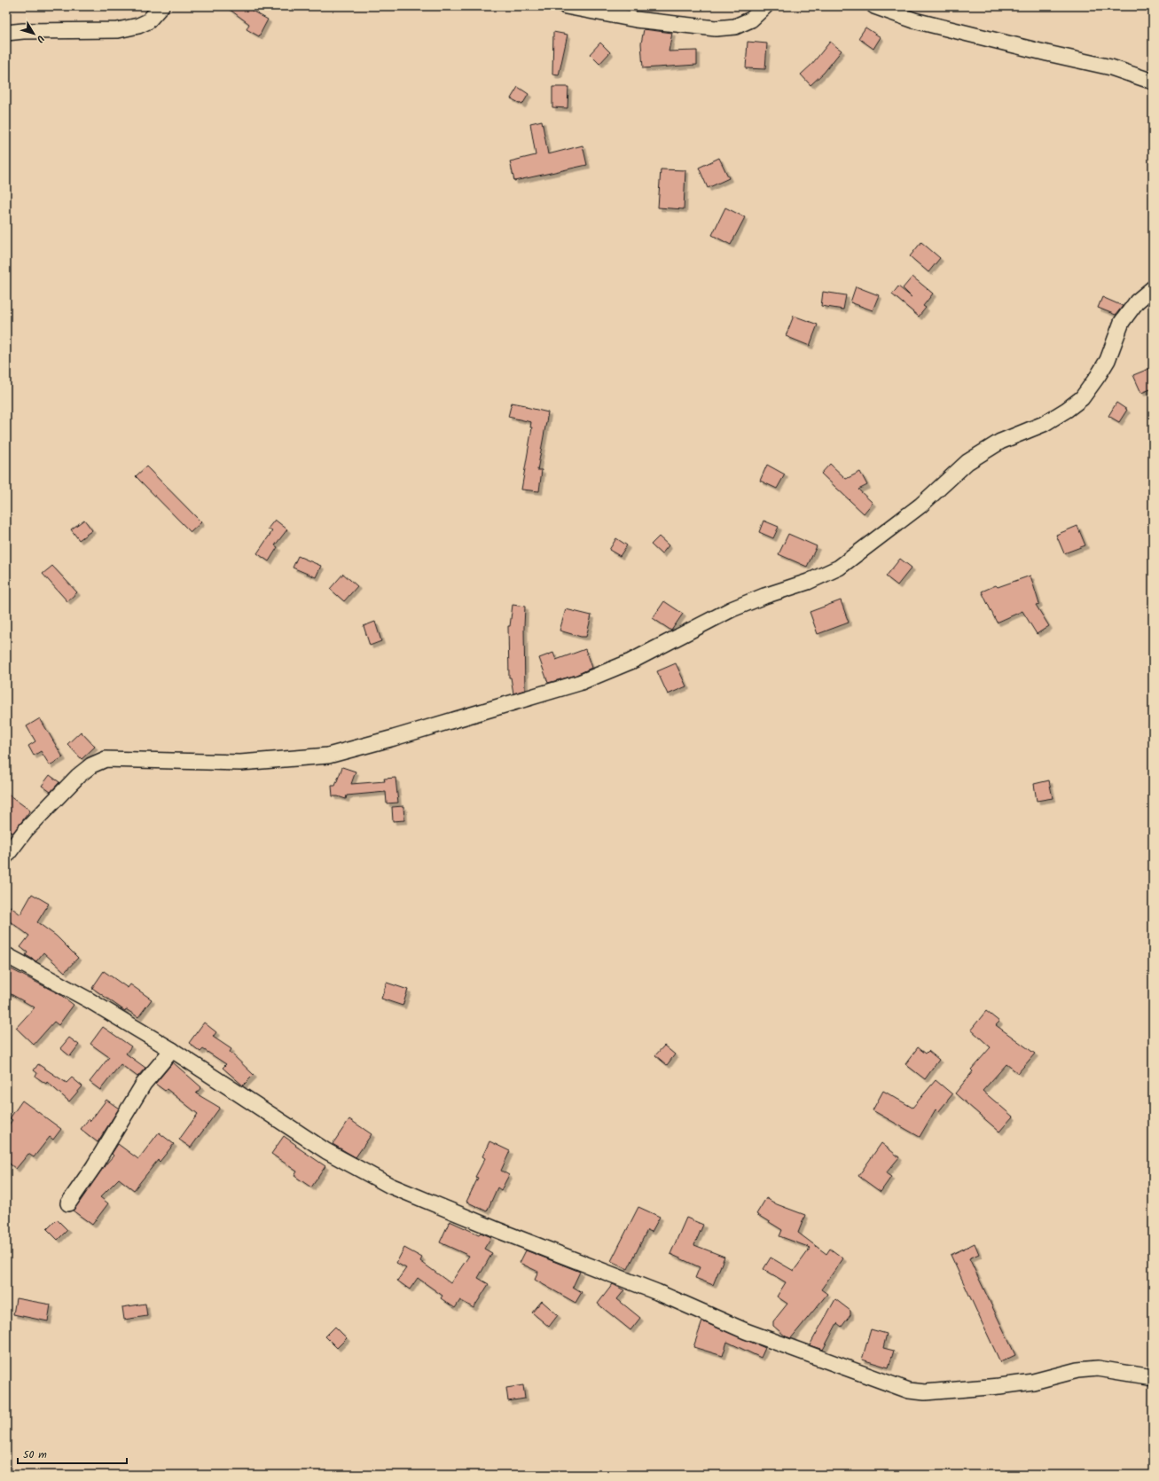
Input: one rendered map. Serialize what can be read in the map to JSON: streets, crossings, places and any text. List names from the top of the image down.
{
  "scale_bar": "50 m",
  "north": "bottom right"
}
